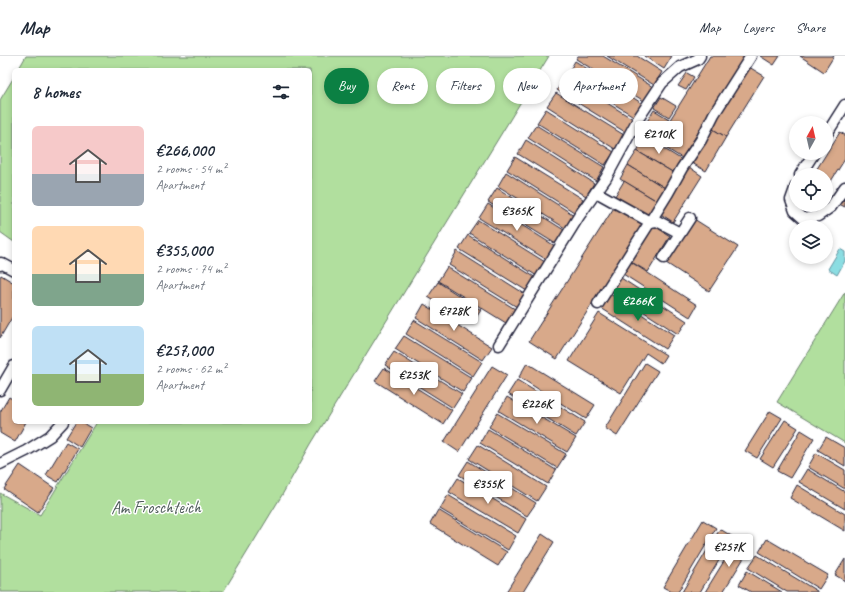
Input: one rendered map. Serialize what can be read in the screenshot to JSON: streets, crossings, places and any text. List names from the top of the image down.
{
  "parks": ["Am Froschteich"],
  "north": "top",
  "page": {
    "header": "Map",
    "nav": ["Map", "Layers", "Share"],
    "chip": [
      "Buy",
      "Rent",
      "Filters",
      "New",
      "Apartment"
    ],
    "heading": "8 homes",
    "list": [
      {
        "name": "€266,000",
        "note": "2 rooms · 54 m² · Apartment"
      },
      {
        "name": "€355,000",
        "note": "2 rooms · 74 m² · Apartment"
      },
      {
        "name": "€257,000",
        "note": "2 rooms · 62 m² · Apartment"
      }
    ],
    "price": [
      "€210K",
      "€365K",
      "€266K",
      "€728K",
      "€253K",
      "€226K",
      "€355K",
      "€257K"
    ]
  }
}
